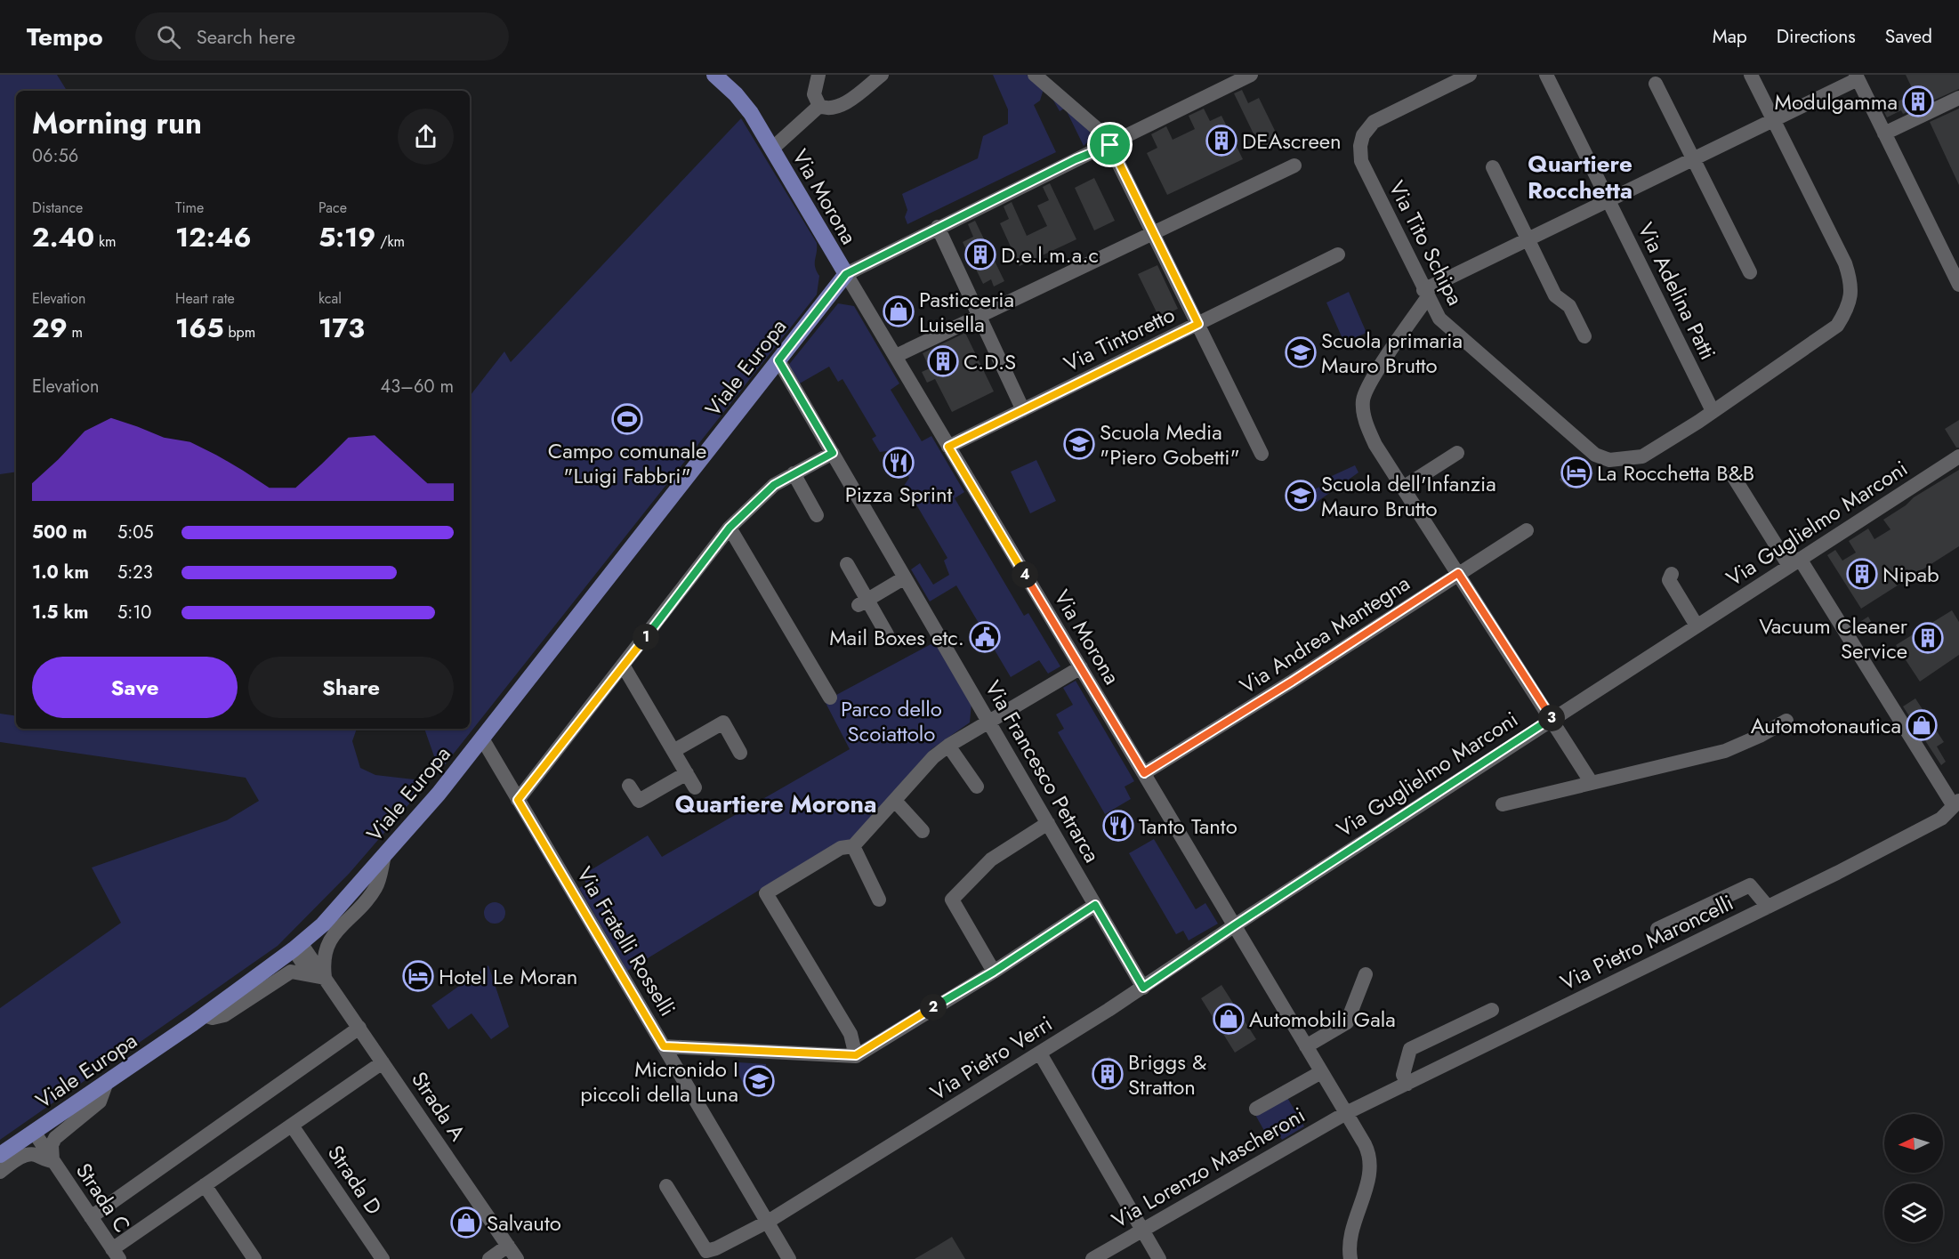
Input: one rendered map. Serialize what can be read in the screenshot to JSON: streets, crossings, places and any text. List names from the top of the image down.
{
  "streets": {
    "main road": ["Via Morona", "Viale Europa"],
    "street": [
      "Via Tito Schipa",
      "Via Adelina Patti",
      "Via Tintoretto",
      "Via Guglielmo Marconi",
      "Via Andrea Mantegna",
      "Via Francesco Petrarca",
      "Via Fratelli Rosselli",
      "Via Pietro Maroncelli",
      "Via Pietro Verri",
      "Strada A",
      "Via Lorenzo Mascheroni",
      "Strada D",
      "Strada C"
    ]
  },
  "crossings": [
    ["Via Morona", "Via Tintoretto"],
    ["Via Morona", "Viale Europa"],
    ["Via Morona", "Via Guglielmo Marconi"],
    ["Via Morona", "Via Andrea Mantegna"],
    ["Via Morona", "Via Pietro Maroncelli"],
    ["Via Morona", "Via Pietro Verri"],
    ["Via Morona", "Via Lorenzo Mascheroni"],
    ["Via Tito Schipa", "Via Adelina Patti"],
    ["Viale Europa", "Via Francesco Petrarca"],
    ["Viale Europa", "Via Fratelli Rosselli"],
    ["Viale Europa", "Strada A"],
    ["Viale Europa", "Strada C"],
    ["Via Guglielmo Marconi", "Via Pietro Verri"],
    ["Via Francesco Petrarca", "Via Pietro Verri"],
    ["Via Fratelli Rosselli", "Via Pietro Verri"],
    ["Via Pietro Maroncelli", "Via Lorenzo Mascheroni"]
  ],
  "districts": ["Quartiere Rocchetta", "Quartiere Morona"],
  "parks": ["Parco dello Scoiattolo"],
  "places": {
    "building": [
      "Modulgamma",
      "DEAscreen",
      "D.e.l.m.a.c",
      "C.D.S",
      "Nipab",
      "Vacuum Cleaner Service",
      "Briggs & Stratton"
    ],
    "shop": [
      "Pasticceria Luisella",
      "Automotonautica",
      "Automobili Gala",
      "Salvauto"
    ],
    "school or university": [
      "Scuola primaria Mauro Brutto",
      "Scuola Media \"Piero Gobetti\"",
      "Scuola dell'Infanzia Mauro Brutto",
      "Micronido I piccoli della Luna"
    ],
    "sports": ["Campo comunale \"Luigi Fabbri\""],
    "restaurant": ["Pizza Sprint", "Tanto Tanto"],
    "hotel": ["La Rocchetta B&B", "Hotel Le Moran"],
    "public building": ["Mail Boxes etc."]
  },
  "north": "left",
  "page": {
    "header": "Tempo",
    "search": "Search here",
    "nav": ["Map", "Directions", "Saved"],
    "heading": ["Morning run", "06:56"],
    "stats": [
      ["Distance", "2.40 km"],
      ["Time", "12:46"],
      ["Pace", "5:19 /km"],
      ["Elevation", "29 m"],
      ["Heart rate", "165 bpm"],
      ["kcal", "173"]
    ],
    "chart": ["Elevation", "43–60 m"],
    "list": [
      {
        "name": "500 m",
        "note": "5:05"
      },
      {
        "name": "1.0 km",
        "note": "5:23"
      },
      {
        "name": "1.5 km",
        "note": "5:10"
      }
    ],
    "pins": [
      "4",
      "1",
      "3",
      "2"
    ],
    "buttons": ["Save", "Share"]
  }
}
